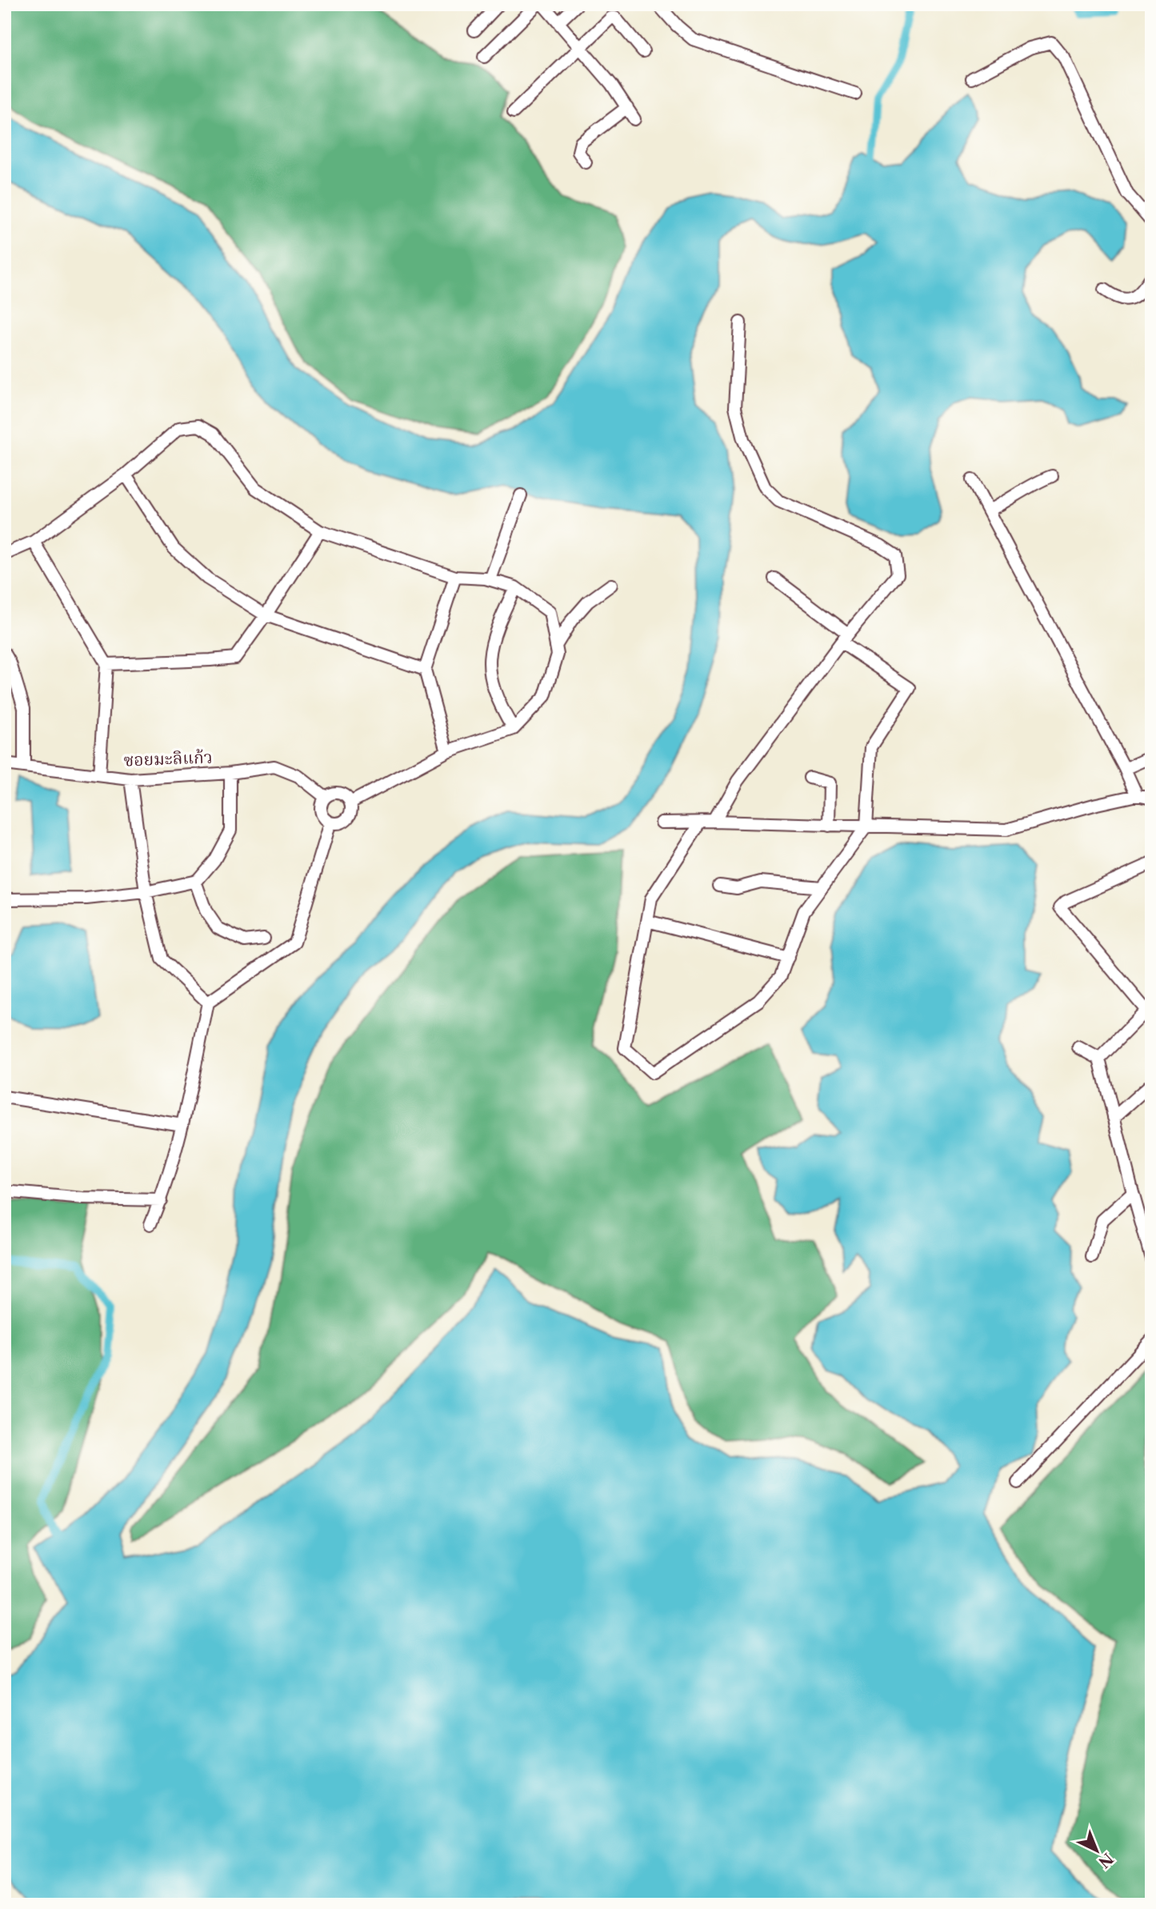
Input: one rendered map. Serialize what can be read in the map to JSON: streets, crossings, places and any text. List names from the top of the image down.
{
  "streets": {
    "street": ["ซอยมะลิแก้ว"]
  },
  "north": "bottom right"
}
